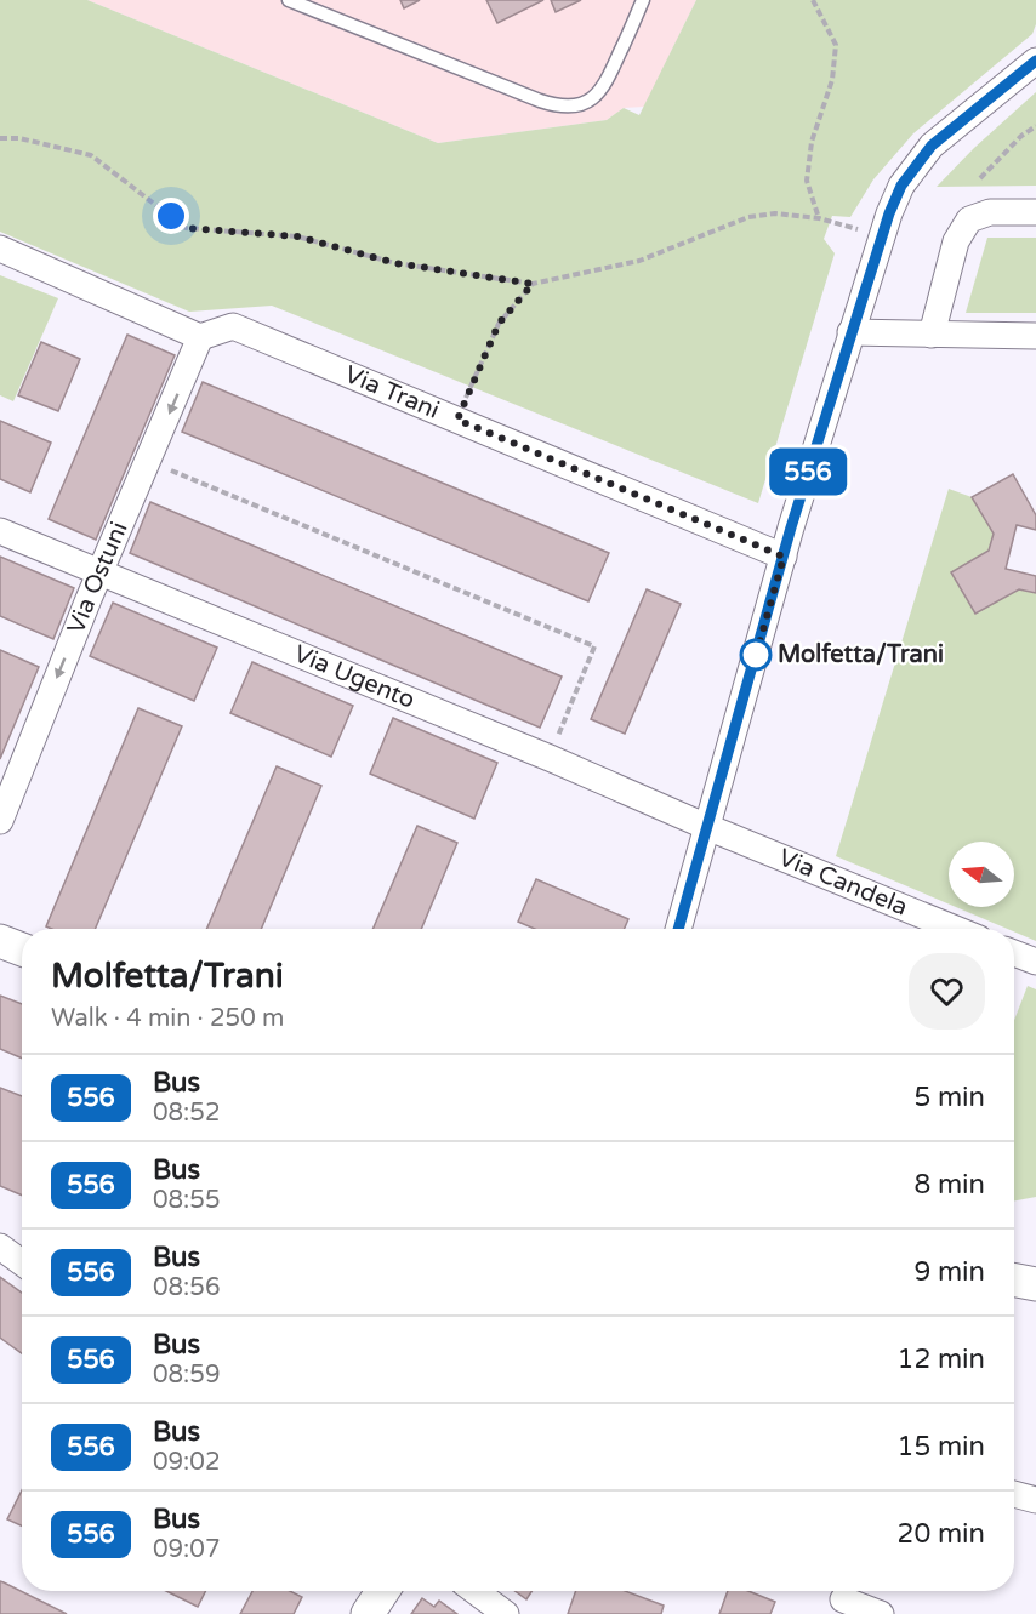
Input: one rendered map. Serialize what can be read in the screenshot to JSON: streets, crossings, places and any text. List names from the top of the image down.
{
  "streets": {
    "street": [
      "Via Trani",
      "Via Ostuni",
      "Via Ugento",
      "Via Candela"
    ]
  },
  "crossings": [
    ["Via Trani", "Via Ostuni"],
    ["Via Ostuni", "Via Ugento"],
    ["Via Ugento", "Via Candela"]
  ],
  "one_way": ["Via Ostuni"],
  "places": ["Molfetta/Trani"],
  "lines": ["bus line 556"],
  "north": "left",
  "page": {
    "on_map": "556",
    "heading": ["Molfetta/Trani", "Walk · 4 min · 250 m"],
    "list": [
      {
        "mark": "556",
        "name": "Bus",
        "note": "08:52",
        "value": "5 min"
      },
      {
        "mark": "556",
        "name": "Bus",
        "note": "08:55",
        "value": "8 min"
      },
      {
        "mark": "556",
        "name": "Bus",
        "note": "08:56",
        "value": "9 min"
      },
      {
        "mark": "556",
        "name": "Bus",
        "note": "08:59",
        "value": "12 min"
      },
      {
        "mark": "556",
        "name": "Bus",
        "note": "09:02",
        "value": "15 min"
      },
      {
        "mark": "556",
        "name": "Bus",
        "note": "09:07",
        "value": "20 min"
      }
    ]
  }
}
